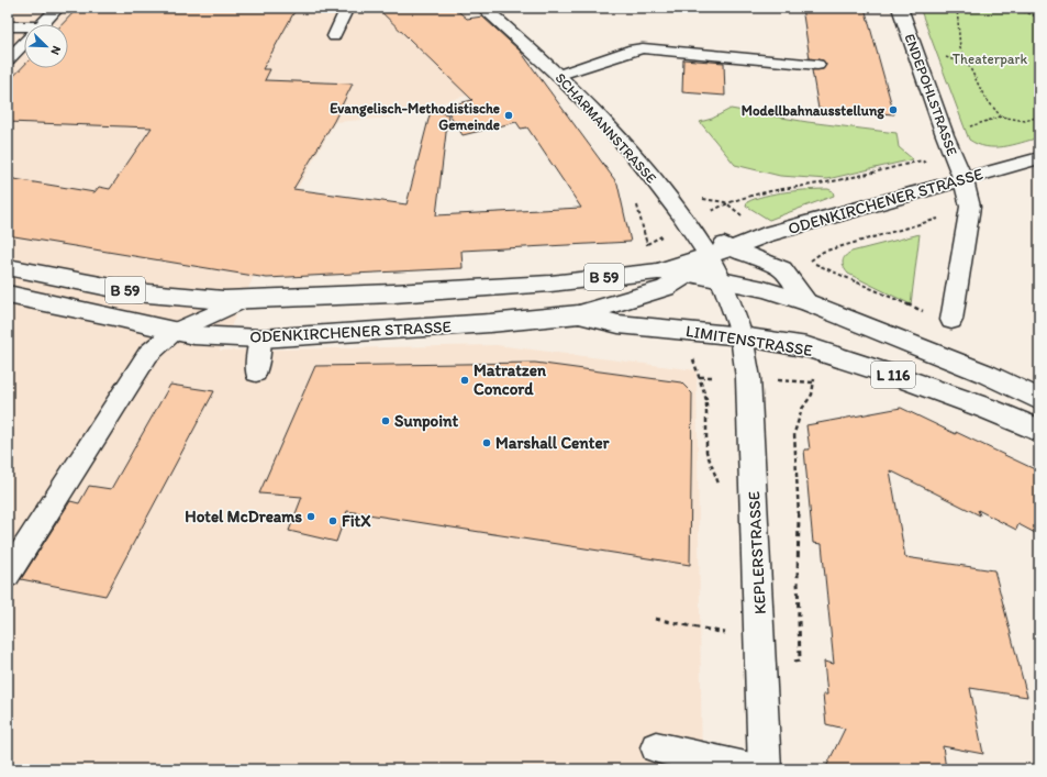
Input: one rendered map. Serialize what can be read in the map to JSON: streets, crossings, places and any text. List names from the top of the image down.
{
  "streets": {
    "main road": [
      "ENDEPOHLSTRASSE",
      "SCHARMANNSTRASSE",
      "ODENKIRCHENER STRASSE",
      "B 59",
      "LIMITENSTRASSE",
      "L 116",
      "KEPLERSTRASSE"
    ]
  },
  "crossings": [
    ["ENDEPOHLSTRASSE", "ODENKIRCHENER STRASSE"],
    ["SCHARMANNSTRASSE", "B 59"],
    ["SCHARMANNSTRASSE", "LIMITENSTRASSE"],
    ["SCHARMANNSTRASSE", "L 116"],
    ["SCHARMANNSTRASSE", "KEPLERSTRASSE"],
    ["ODENKIRCHENER STRASSE", "B 59"],
    ["ODENKIRCHENER STRASSE", "LIMITENSTRASSE"],
    ["B 59", "L 116"],
    ["LIMITENSTRASSE", "KEPLERSTRASSE"]
  ],
  "parks": ["Theaterpark"],
  "places": [
    "Modellbahnausstellung",
    "Evangelisch-Methodistische Gemeinde",
    "Matratzen Concord",
    "Sunpoint",
    "Marshall Center",
    "Hotel McDreams",
    "FitX"
  ],
  "north": "bottom right"
}
